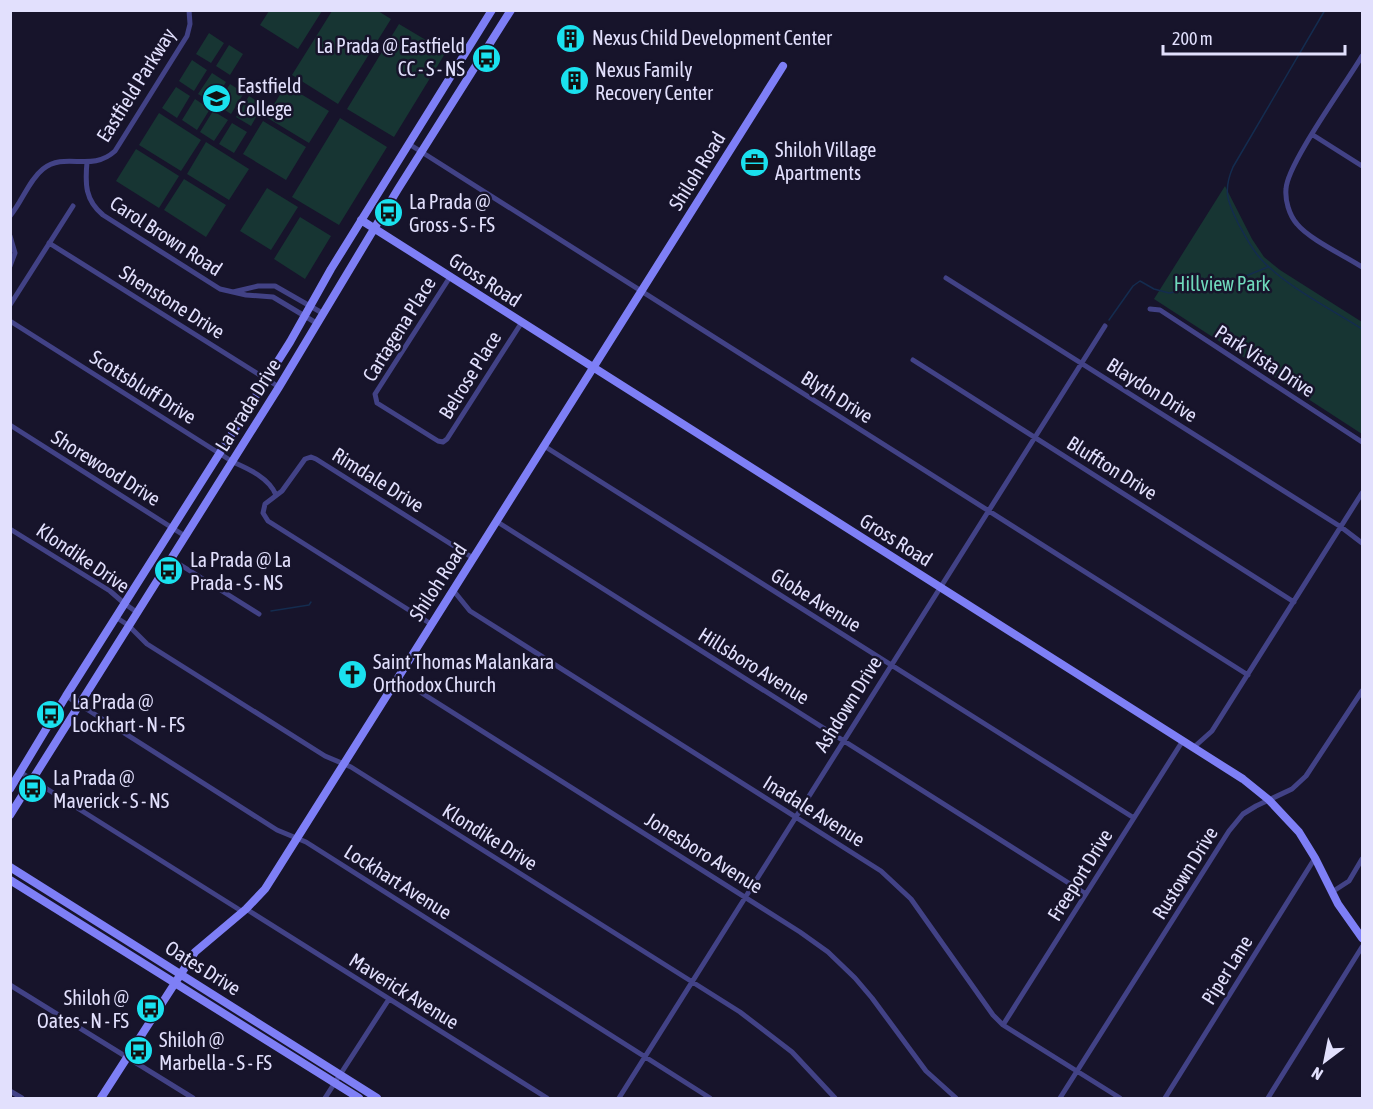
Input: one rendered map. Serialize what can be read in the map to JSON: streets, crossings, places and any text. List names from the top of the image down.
{
  "streets": {
    "main road": [
      "Shiloh Road",
      "Gross Road",
      "La Prada Drive",
      "Oates Drive"
    ],
    "street": [
      "Eastfield Parkway",
      "Carol Brown Road",
      "Shenstone Drive",
      "Cartagena Place",
      "Park Vista Drive",
      "Belrose Place",
      "Scottsbluff Drive",
      "Blaydon Drive",
      "Blyth Drive",
      "Shorewood Drive",
      "Bluffton Drive",
      "Rimdale Drive",
      "Klondike Drive",
      "Globe Avenue",
      "Hillsboro Avenue",
      "Ashdown Drive",
      "Inadale Avenue",
      "Jonesboro Avenue",
      "Rustown Drive",
      "Freeport Drive",
      "Lockhart Avenue",
      "Piper Lane",
      "Maverick Avenue"
    ]
  },
  "crossings": [
    ["Eastfield Parkway", "Carol Brown Road"],
    ["Shiloh Road", "Gross Road"],
    ["Shiloh Road", "Blyth Drive"],
    ["Shiloh Road", "Rimdale Drive"],
    ["Shiloh Road", "Klondike Drive"],
    ["Shiloh Road", "Globe Avenue"],
    ["Shiloh Road", "Hillsboro Avenue"],
    ["Shiloh Road", "Inadale Avenue"],
    ["Shiloh Road", "Jonesboro Avenue"],
    ["Shiloh Road", "Lockhart Avenue"],
    ["Shiloh Road", "Oates Drive"],
    ["Shiloh Road", "Maverick Avenue"],
    ["Carol Brown Road", "La Prada Drive"],
    ["Gross Road", "Cartagena Place"],
    ["Gross Road", "Belrose Place"],
    ["Gross Road", "La Prada Drive"],
    ["Gross Road", "Ashdown Drive"],
    ["Gross Road", "Rustown Drive"],
    ["Gross Road", "Freeport Drive"],
    ["Gross Road", "Piper Lane"],
    ["Shenstone Drive", "La Prada Drive"],
    ["Cartagena Place", "Belrose Place"],
    ["Scottsbluff Drive", "La Prada Drive"],
    ["Scottsbluff Drive", "Rimdale Drive"],
    ["Blaydon Drive", "Ashdown Drive"],
    ["Blyth Drive", "La Prada Drive"],
    ["Blyth Drive", "Ashdown Drive"],
    ["La Prada Drive", "Shorewood Drive"],
    ["La Prada Drive", "Klondike Drive"],
    ["La Prada Drive", "Lockhart Avenue"],
    ["La Prada Drive", "Maverick Avenue"],
    ["Bluffton Drive", "Ashdown Drive"],
    ["Klondike Drive", "Ashdown Drive"],
    ["Globe Avenue", "Ashdown Drive"],
    ["Globe Avenue", "Freeport Drive"],
    ["Hillsboro Avenue", "Ashdown Drive"],
    ["Hillsboro Avenue", "Freeport Drive"],
    ["Ashdown Drive", "Inadale Avenue"],
    ["Ashdown Drive", "Jonesboro Avenue"],
    ["Ashdown Drive", "Lockhart Avenue"],
    ["Inadale Avenue", "Rustown Drive"],
    ["Inadale Avenue", "Freeport Drive"]
  ],
  "parks": ["Hillview Park"],
  "places": {
    "building": ["Nexus Child Development Center", "Nexus Family Recovery Center"],
    "bus stop": [
      "La Prada @ Eastfield CC - S - NS",
      "La Prada @ Gross - S - FS",
      "La Prada @ La Prada - S - NS",
      "La Prada @ Lockhart - N - FS",
      "La Prada @ Maverick - S - NS",
      "Shiloh @ Oates - N - FS",
      "Shiloh @ Marbella - S - FS"
    ],
    "school or university": ["Eastfield College"],
    "office": ["Shiloh Village Apartments"],
    "church": ["Saint Thomas Malankara Orthodox Church"]
  },
  "scale_bar": "200 m",
  "north": "bottom left"
}
